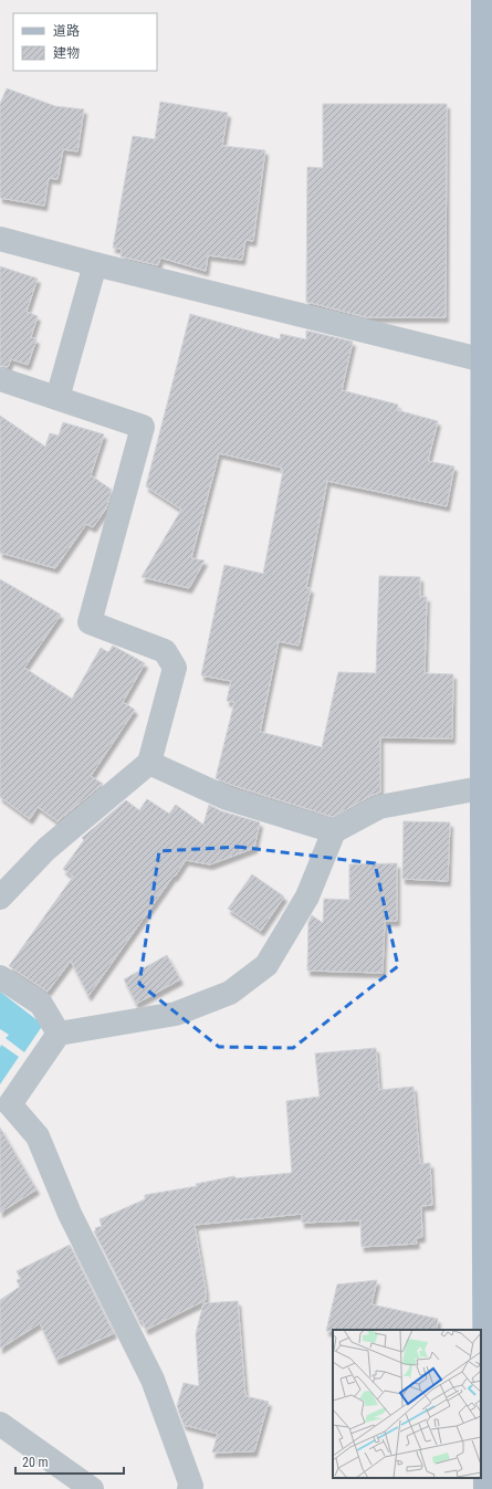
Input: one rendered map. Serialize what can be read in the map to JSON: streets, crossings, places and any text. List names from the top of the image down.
{
  "legend": ["道路", "建物"],
  "scale_bar": "20 m"
}
